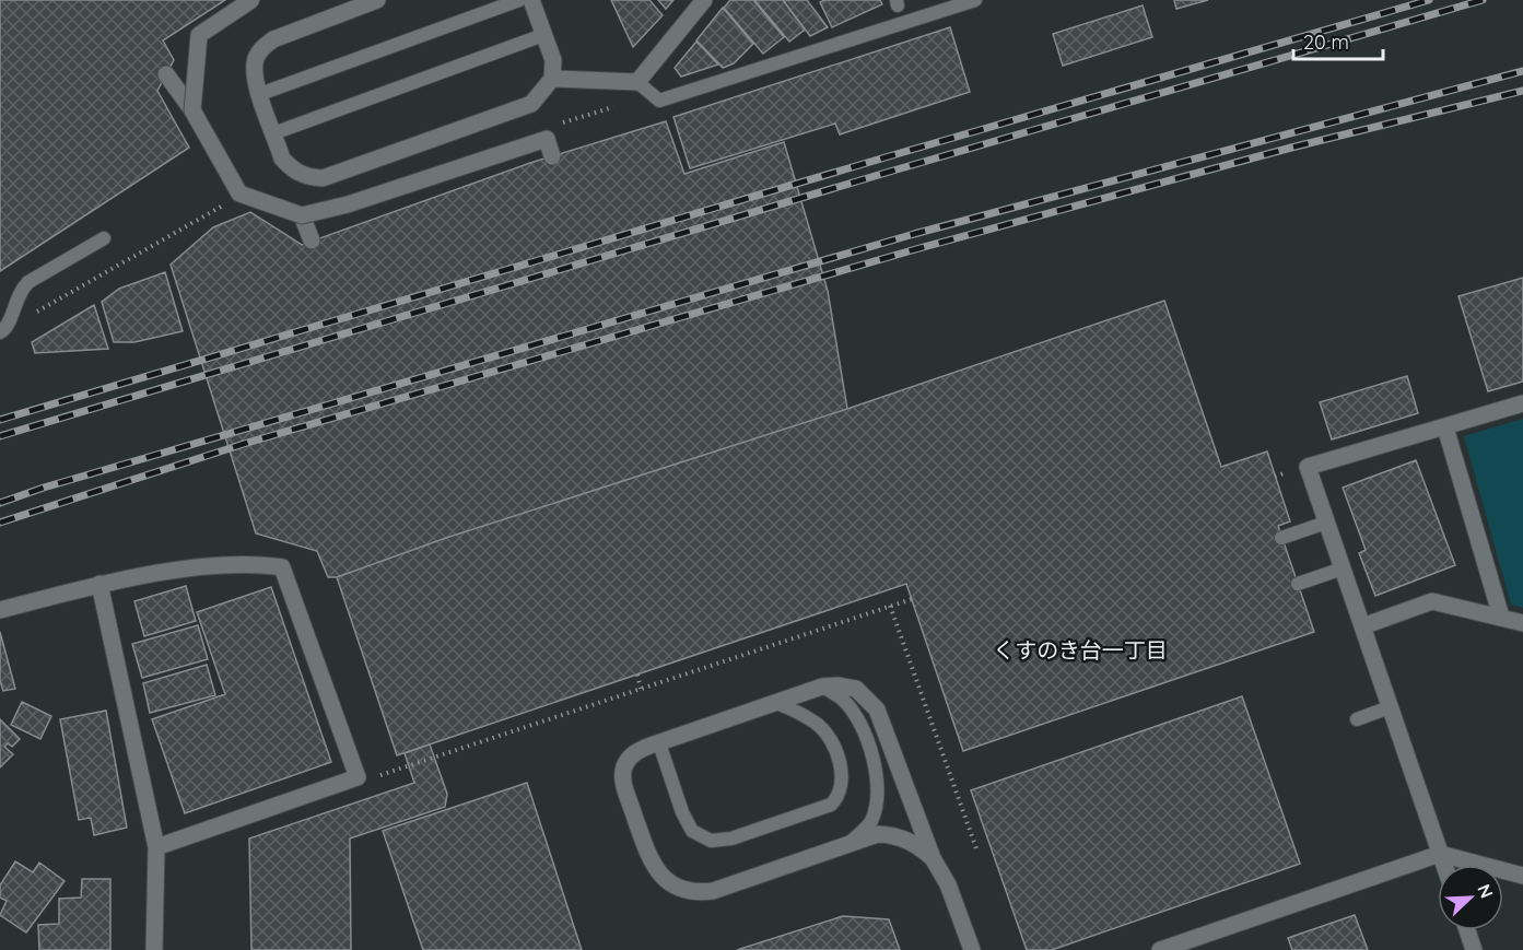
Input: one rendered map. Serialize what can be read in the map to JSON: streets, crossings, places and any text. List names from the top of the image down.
{
  "districts": ["くすのき台一丁目"],
  "scale_bar": "20 m",
  "north": "top right"
}
